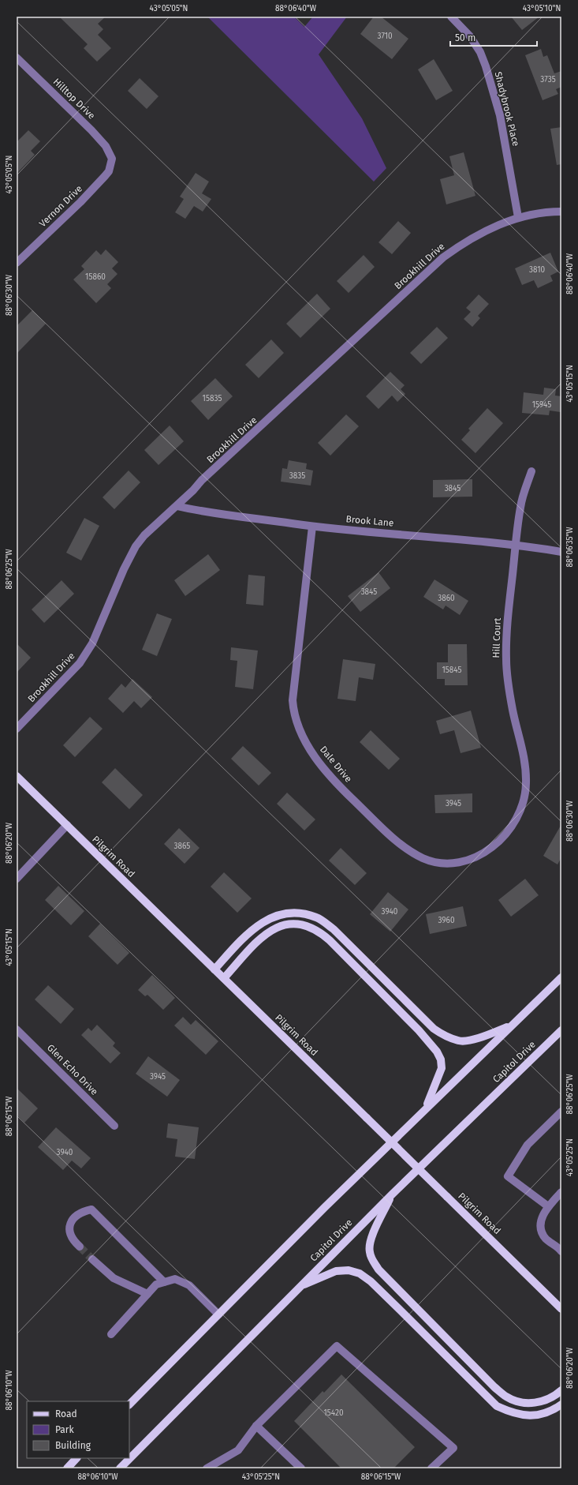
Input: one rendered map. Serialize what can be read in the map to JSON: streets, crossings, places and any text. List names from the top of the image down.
{
  "streets": {
    "main road": ["Pilgrim Road", "Capitol Drive"],
    "street": [
      "Hilltop Drive",
      "Shadybrook Place",
      "Vernon Drive",
      "Brookhill Drive",
      "Brook Lane",
      "Hill Court",
      "Dale Drive",
      "Glen Echo Drive"
    ]
  },
  "crossings": [
    ["Hilltop Drive", "Vernon Drive"],
    ["Shadybrook Place", "Brookhill Drive"],
    ["Brookhill Drive", "Brook Lane"],
    ["Brook Lane", "Hill Court"],
    ["Brook Lane", "Dale Drive"],
    ["Hill Court", "Dale Drive"]
  ],
  "house_numbers": [
    "3710",
    "3735",
    "3810",
    "15860",
    "15835",
    "15945",
    "3835",
    "3845",
    "3845",
    "3860",
    "15845",
    "3945",
    "3865",
    "3940",
    "3960",
    "3945",
    "3940",
    "15420"
  ],
  "legend": ["Road", "Park", "Building"],
  "scale_bar": "50 m",
  "coordinates": [
    "43°05'05\"N",
    "88°06'40\"W",
    "43°05'10\"N",
    "88°06'30\"W",
    "43°05'15\"N",
    "88°06'35\"W",
    "88°06'25\"W",
    "88°06'20\"W",
    "88°06'15\"W",
    "43°05'25\"N",
    "88°06'10\"W"
  ]
}
